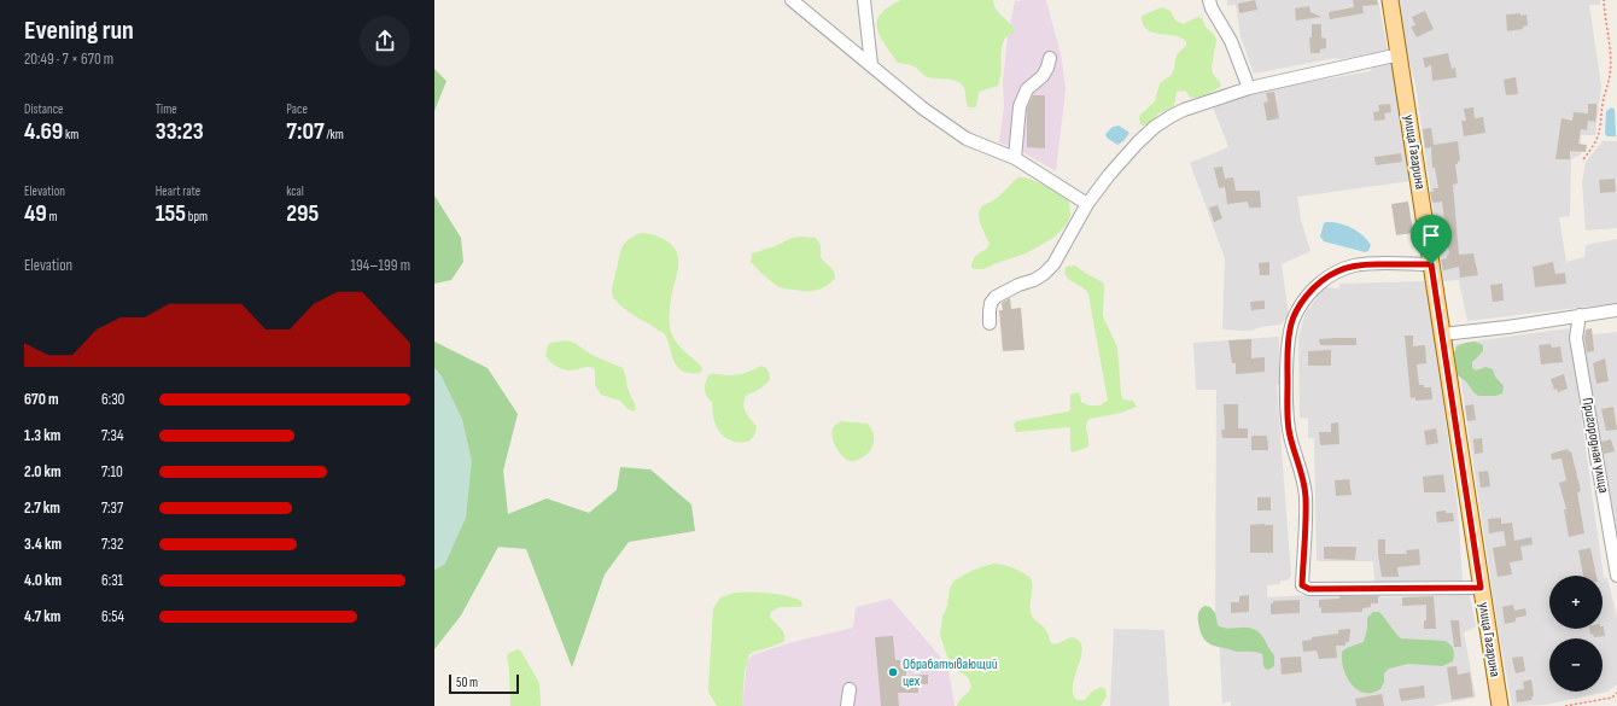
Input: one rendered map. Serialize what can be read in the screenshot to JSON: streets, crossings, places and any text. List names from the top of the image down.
{
  "streets": {
    "main road": ["улица Гагарина"],
    "street": ["Пригородная улица"]
  },
  "places": ["Обрабатывающий цех"],
  "scale_bar": "50 m",
  "page": {
    "heading": ["Evening run", "20:49 · 7 × 670 m"],
    "stats": [
      ["Distance", "4.69 km"],
      ["Time", "33:23"],
      ["Pace", "7:07 /km"],
      ["Elevation", "49 m"],
      ["Heart rate", "155 bpm"],
      ["kcal", "295"]
    ],
    "chart": ["Elevation", "194–199 m"],
    "list": [
      {
        "name": "670 m",
        "note": "6:30"
      },
      {
        "name": "1.3 km",
        "note": "7:34"
      },
      {
        "name": "2.0 km",
        "note": "7:10"
      },
      {
        "name": "2.7 km",
        "note": "7:37"
      },
      {
        "name": "3.4 km",
        "note": "7:32"
      },
      {
        "name": "4.0 km",
        "note": "6:31"
      },
      {
        "name": "4.7 km",
        "note": "6:54"
      }
    ],
    "map_buttons": ["+", "−"],
    "scale": "50 m"
  }
}
